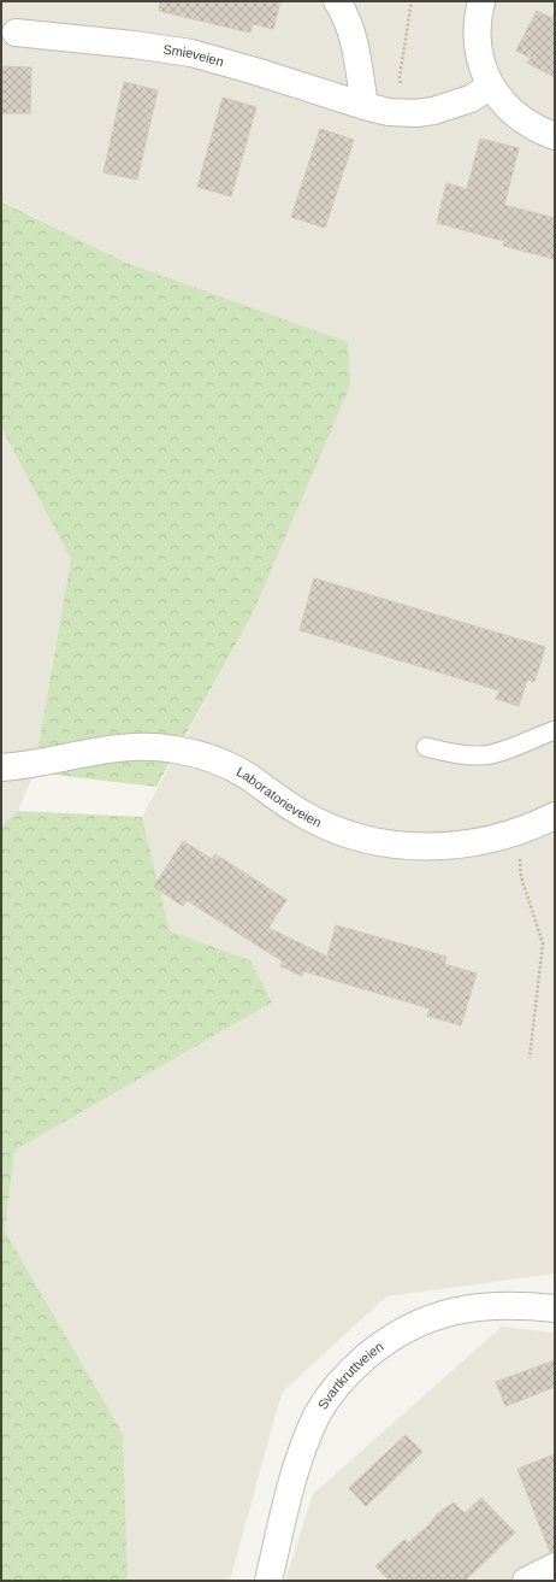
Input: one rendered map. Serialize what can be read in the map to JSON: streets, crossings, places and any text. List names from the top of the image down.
{
  "streets": {
    "street": ["Smieveien", "Laboratorieveien", "Svartkruttveien"]
  }
}
